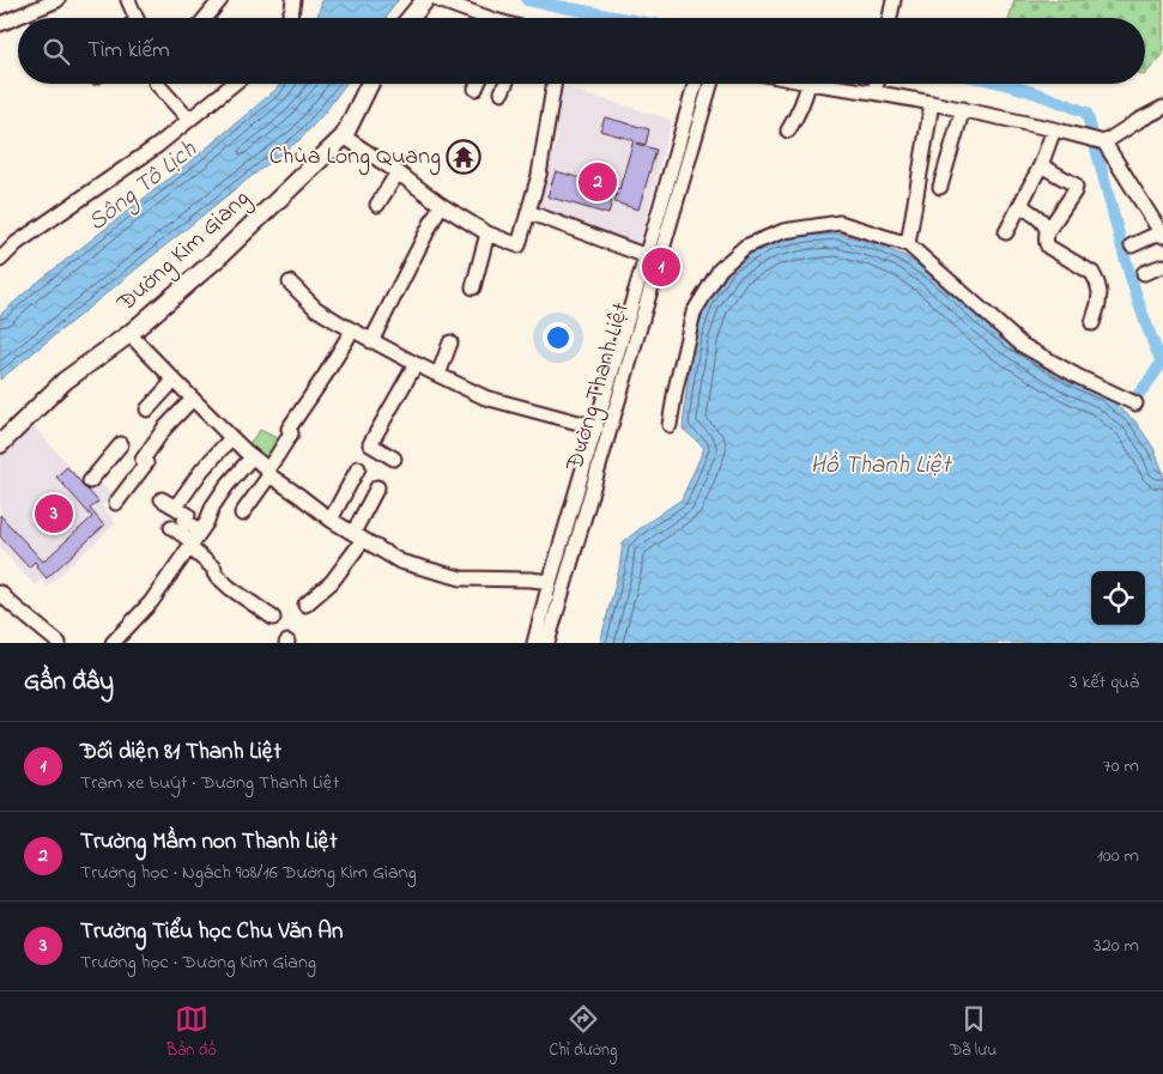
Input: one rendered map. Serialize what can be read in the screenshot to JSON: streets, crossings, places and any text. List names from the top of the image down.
{
  "streets": {
    "main road": ["Đường Kim Giang"],
    "street": ["Đường Thanh Liệt"]
  },
  "water": ["Sông Tô Lịch", "Hồ Thanh Liệt"],
  "places": {
    "temple": ["Chùa Long Quang"]
  },
  "page": {
    "search": "Tìm kiếm",
    "pins": ["2", "1", "3"],
    "heading": ["Gần đây", "3 kết quả"],
    "list": [
      {
        "mark": "1",
        "name": "Đối diện 81 Thanh Liệt",
        "note": "Trạm xe buýt · Đường Thanh Liệt",
        "value": "70 m"
      },
      {
        "mark": "2",
        "name": "Trường Mầm non Thanh Liệt",
        "note": "Trường học · Ngách 908/16 Đường Kim Giang",
        "value": "100 m"
      },
      {
        "mark": "3",
        "name": "Trường Tiểu học Chu Văn An",
        "note": "Trường học · Đường Kim Giang",
        "value": "320 m"
      }
    ],
    "nav": ["Bản đồ", "Chỉ đường", "Đã lưu"]
  }
}
